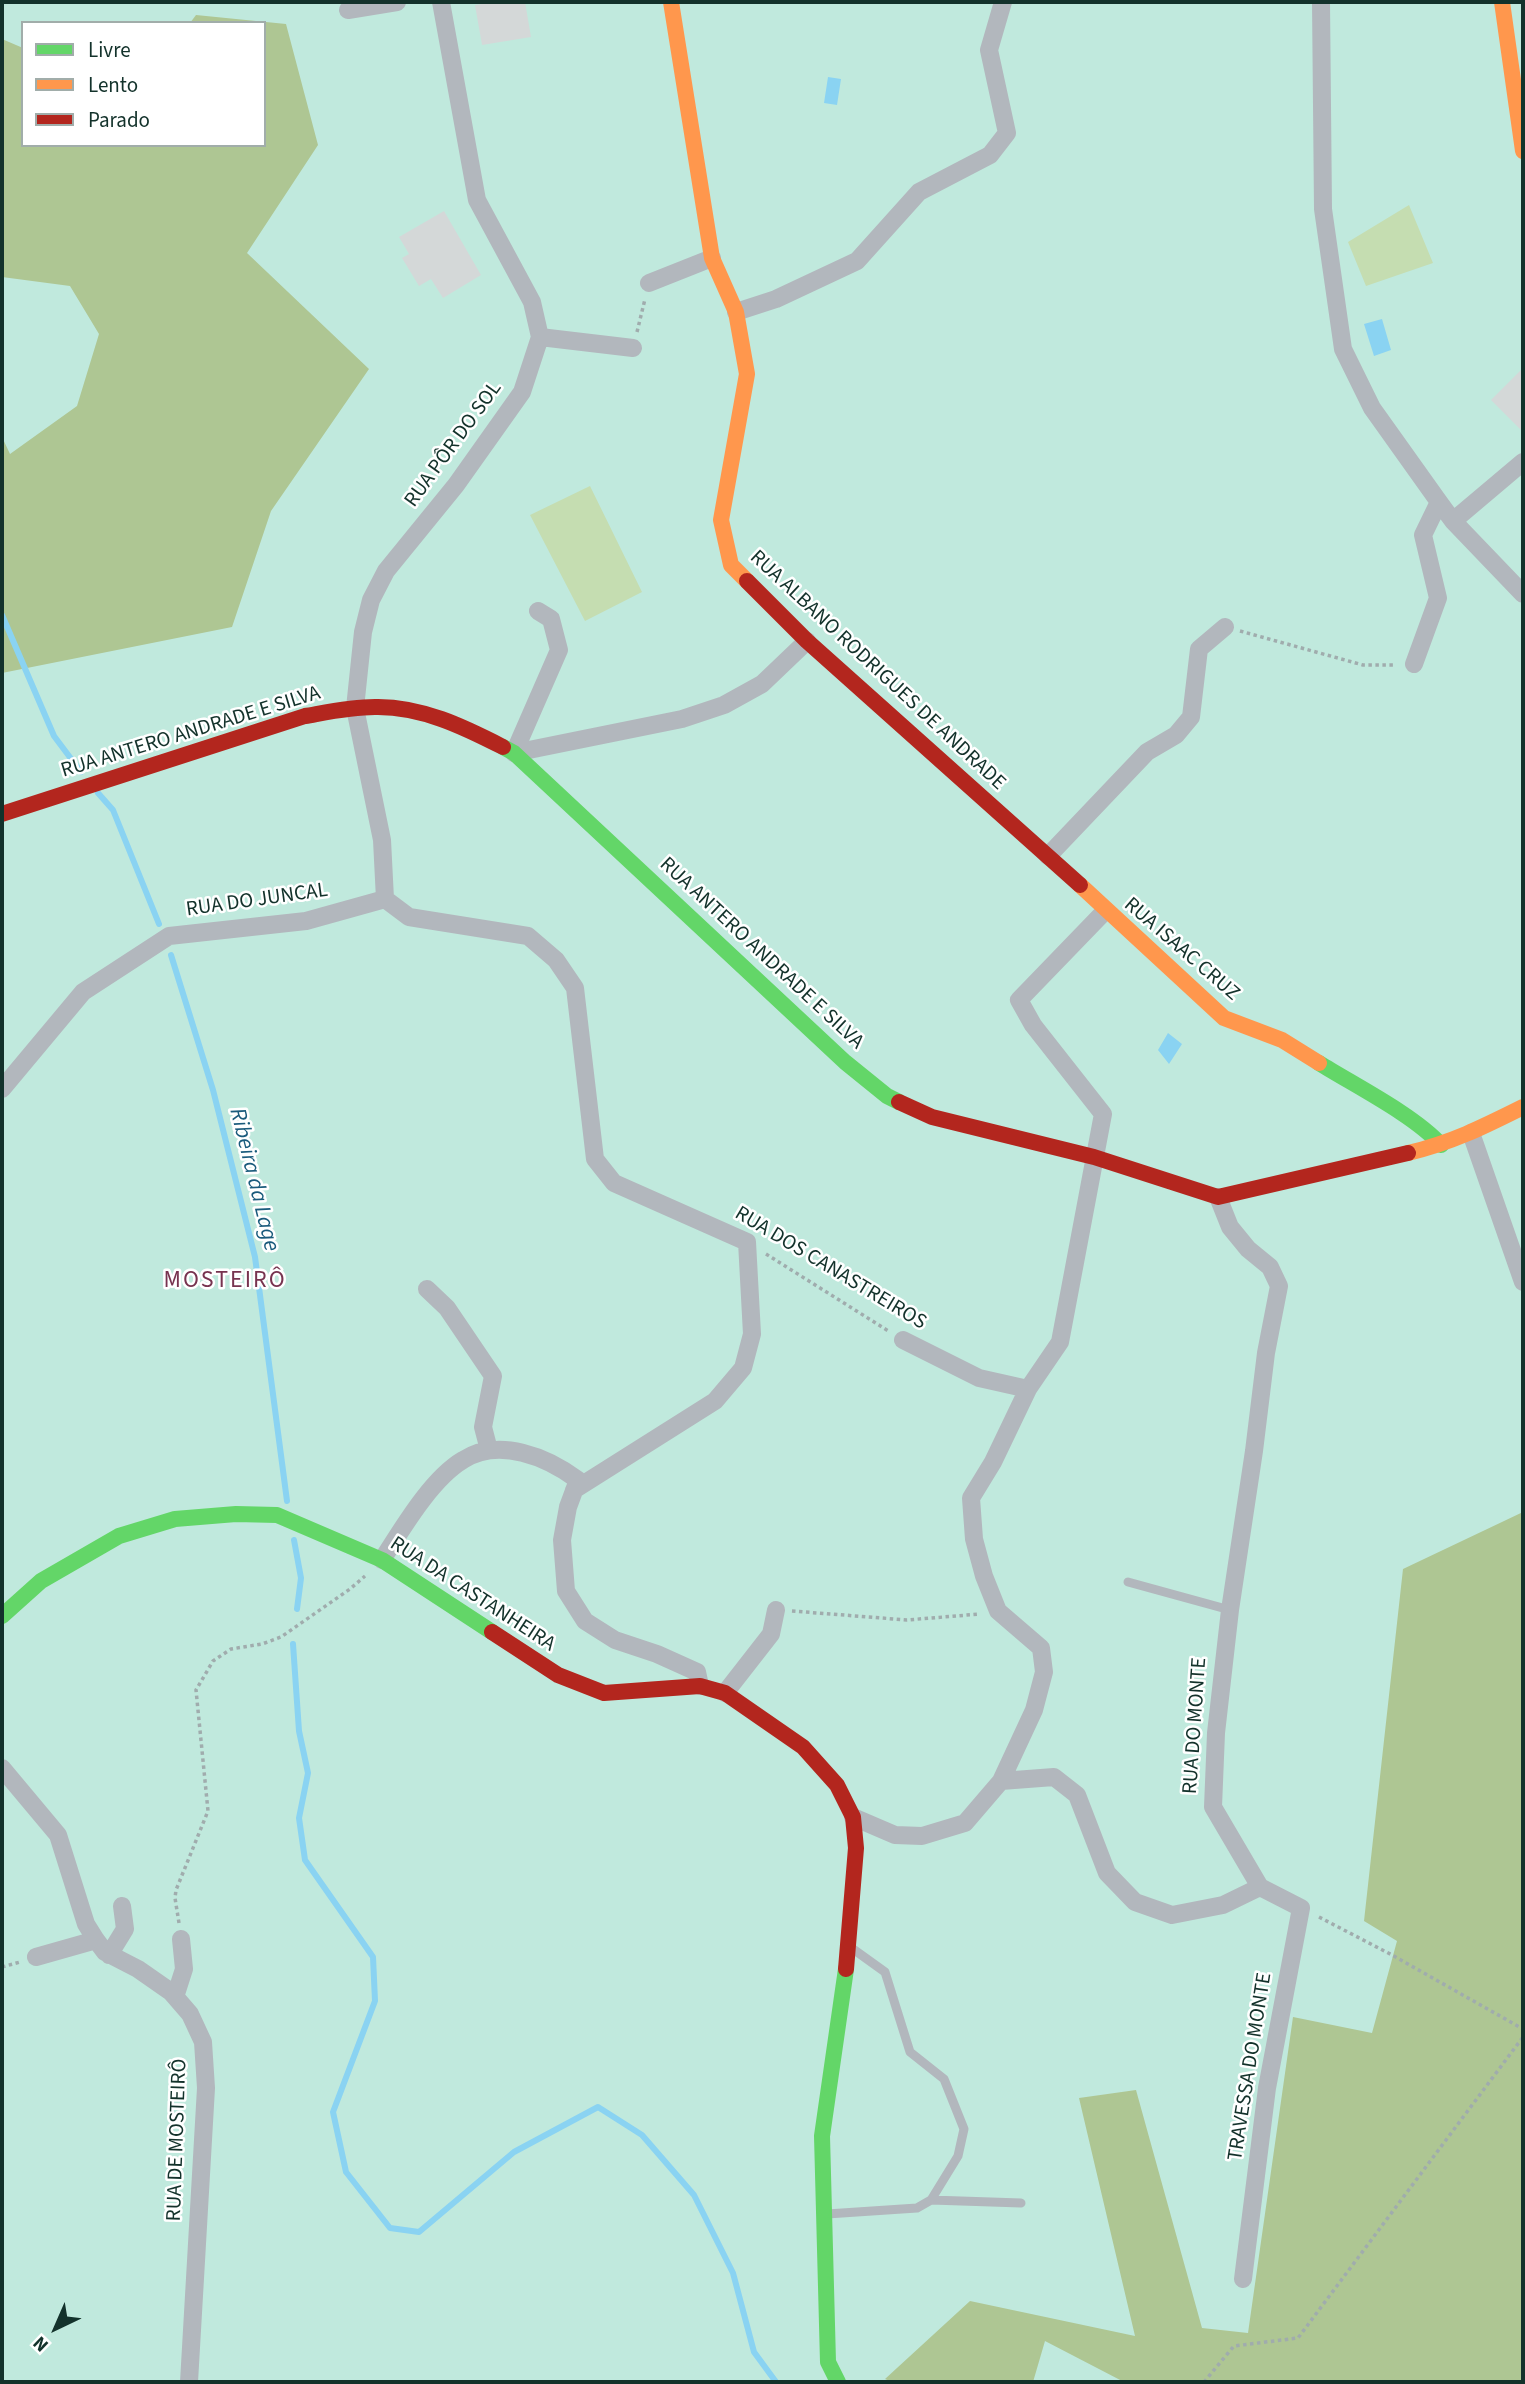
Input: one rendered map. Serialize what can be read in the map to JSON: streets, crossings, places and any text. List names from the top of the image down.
{
  "streets": {
    "street": [
      "RUA PÔR DO SOL",
      "RUA ALBANO RODRIGUES DE ANDRADE",
      "RUA ANTERO ANDRADE E SILVA",
      "RUA DO JUNCAL",
      "RUA ISAAC CRUZ",
      "RUA DOS CANASTREIROS",
      "RUA DA CASTANHEIRA",
      "RUA DO MONTE",
      "TRAVESSA DO MONTE",
      "RUA DE MOSTEIRÔ"
    ]
  },
  "crossings": [
    ["RUA PÔR DO SOL", "RUA ANTERO ANDRADE E SILVA"],
    ["RUA ALBANO RODRIGUES DE ANDRADE", "RUA ISAAC CRUZ"],
    ["RUA ANTERO ANDRADE E SILVA", "RUA DO MONTE"],
    ["RUA DO JUNCAL", "RUA DOS CANASTREIROS"]
  ],
  "districts": ["MOSTEIRÔ"],
  "water": ["Ribeira da Lage"],
  "legend": ["Livre", "Lento", "Parado"],
  "north": "bottom left"
}
